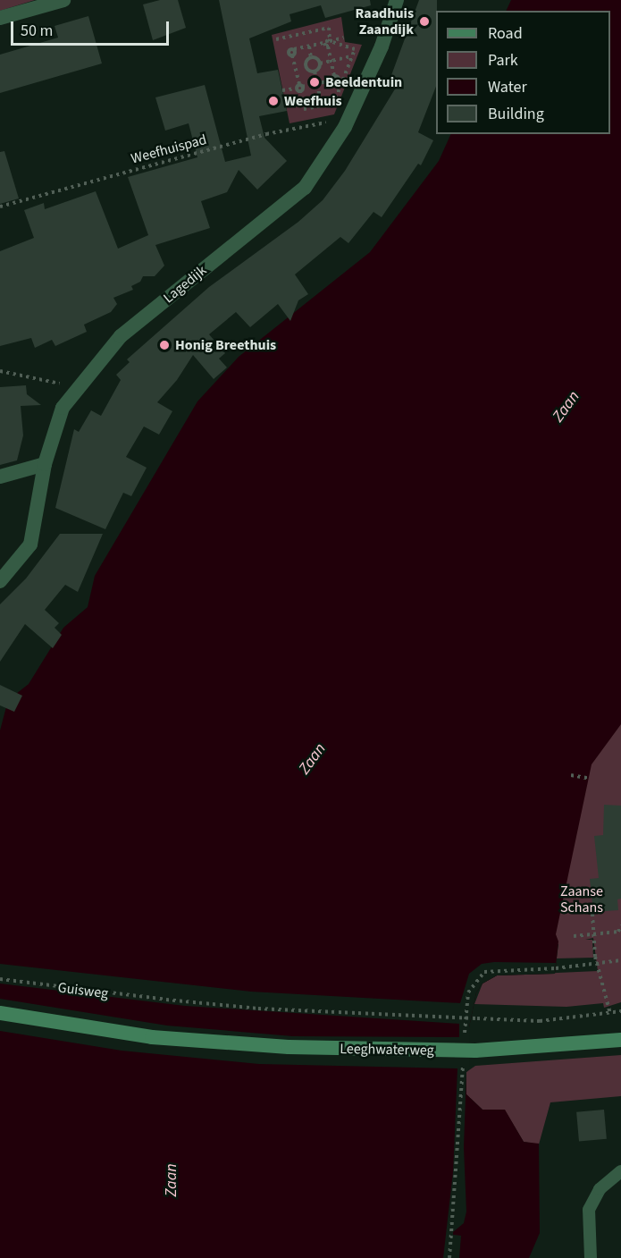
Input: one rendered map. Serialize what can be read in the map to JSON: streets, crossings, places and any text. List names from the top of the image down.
{
  "streets": {
    "main road": ["Leeghwaterweg"],
    "street": ["Lagedijk"],
    "path": ["Weefhuispad", "Guisweg"]
  },
  "crossings": [
    ["Weefhuispad", "Lagedijk"]
  ],
  "water": ["Zaan"],
  "parks": ["Zaanse Schans"],
  "places": [
    "Raadhuis Zaandijk",
    "Beeldentuin",
    "Weefhuis",
    "Honig Breethuis"
  ],
  "legend": [
    "Road",
    "Park",
    "Water",
    "Building"
  ],
  "scale_bar": "50 m"
}
